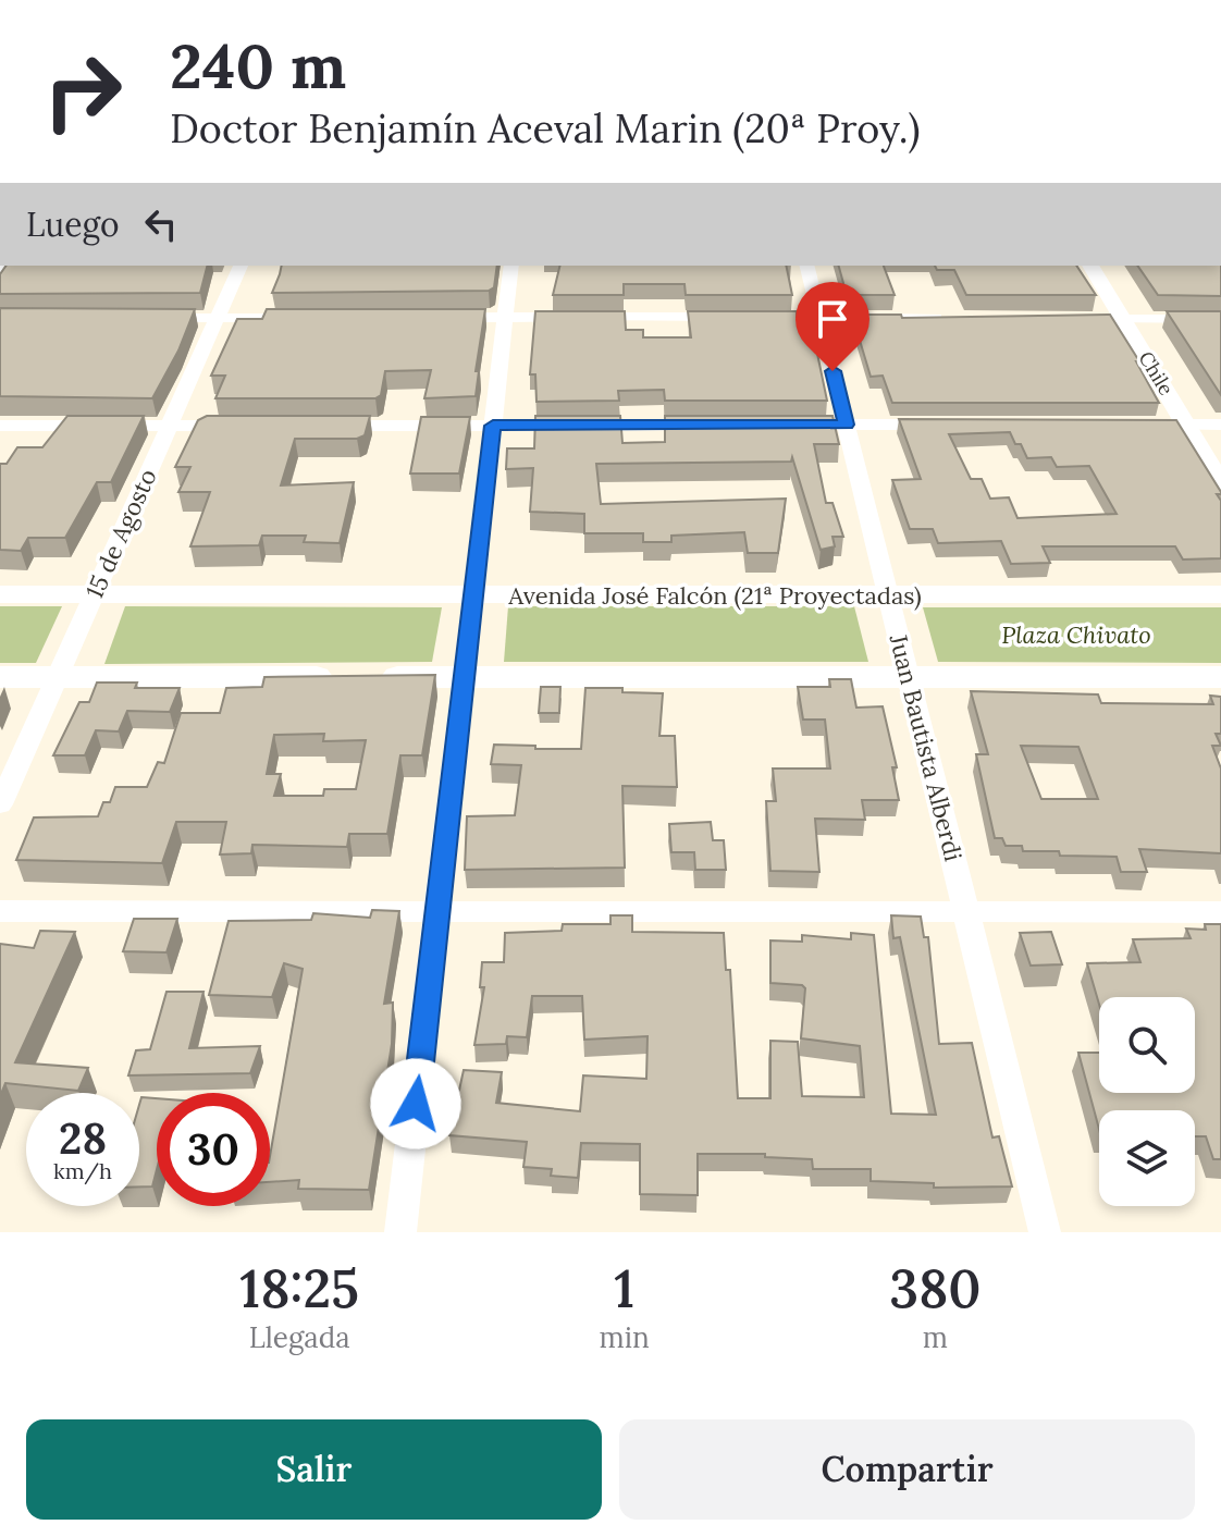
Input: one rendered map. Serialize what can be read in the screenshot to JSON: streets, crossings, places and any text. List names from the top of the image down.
{
  "streets": {
    "main road": ["Avenida José Falcón (21ª Proyectadas)"],
    "street": ["Chile", "15 de Agosto", "Juan Bautista Alberdi"]
  },
  "crossings": [
    ["15 de Agosto", "Avenida José Falcón (21ª Proyectadas)"],
    ["Avenida José Falcón (21ª Proyectadas)", "Juan Bautista Alberdi"]
  ],
  "parks": ["Plaza Chivato"],
  "page": {
    "turn": ["240 m", "Doctor Benjamín Aceval Marin (20ª Proy.)"],
    "then": "Luego",
    "speed": "28 km/h",
    "limit": "30",
    "eta": [
      "18:25",
      "Llegada",
      "1",
      "min",
      "380",
      "m"
    ],
    "buttons": ["Salir", "Compartir"]
  }
}
